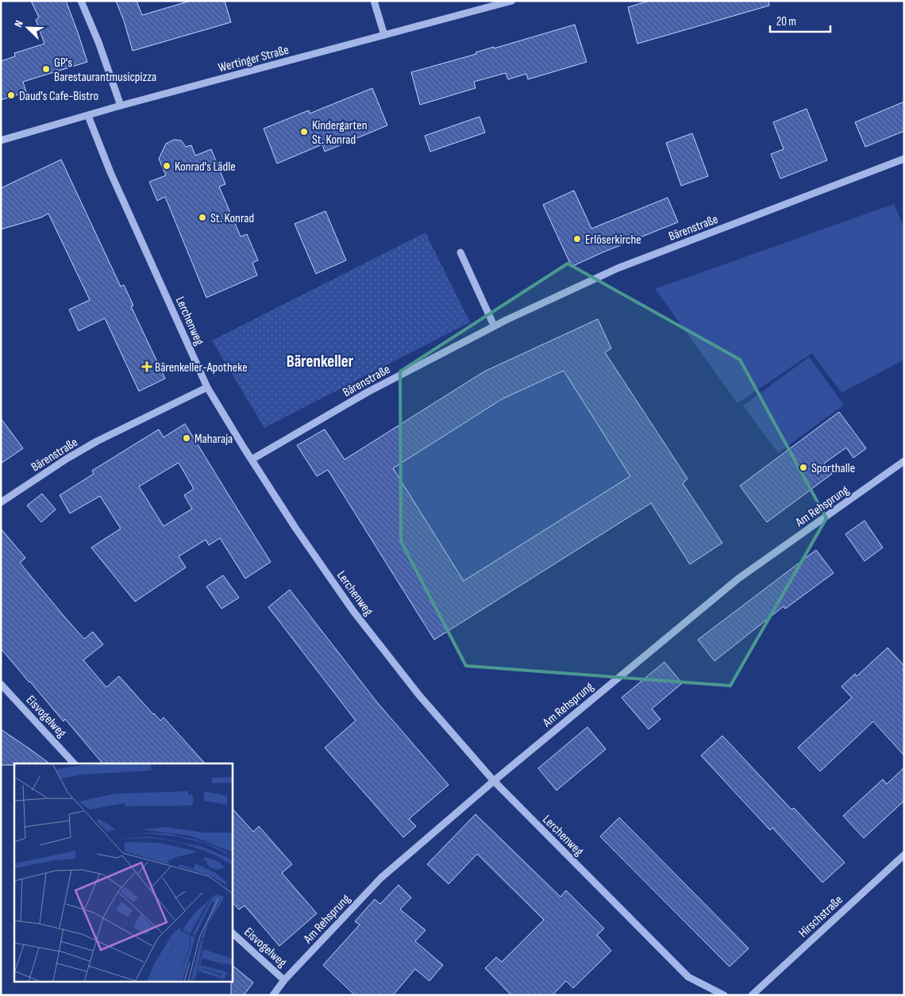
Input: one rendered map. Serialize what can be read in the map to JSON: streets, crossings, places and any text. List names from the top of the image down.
{
  "streets": {
    "street": [
      "Wertinger Straße",
      "Bärenstraße",
      "Lerchenweg",
      "Am Rehsprung",
      "Eisvogelweg",
      "Hirschstraße"
    ]
  },
  "crossings": [
    ["Wertinger Straße", "Lerchenweg"],
    ["Bärenstraße", "Lerchenweg"],
    ["Lerchenweg", "Am Rehsprung"],
    ["Am Rehsprung", "Eisvogelweg"]
  ],
  "districts": ["Bärenkeller"],
  "places": {
    "other": [
      "GP's Barestaurantmusicpizza",
      "Daud's Cafe-Bistro",
      "Kindergarten St. Konrad",
      "Konrad's Lädle",
      "St. Konrad",
      "Erlöserkirche",
      "Maharaja",
      "Sporthalle"
    ],
    "health": ["Bärenkeller-Apotheke"]
  },
  "scale_bar": "20 m",
  "north": "top left"
}
